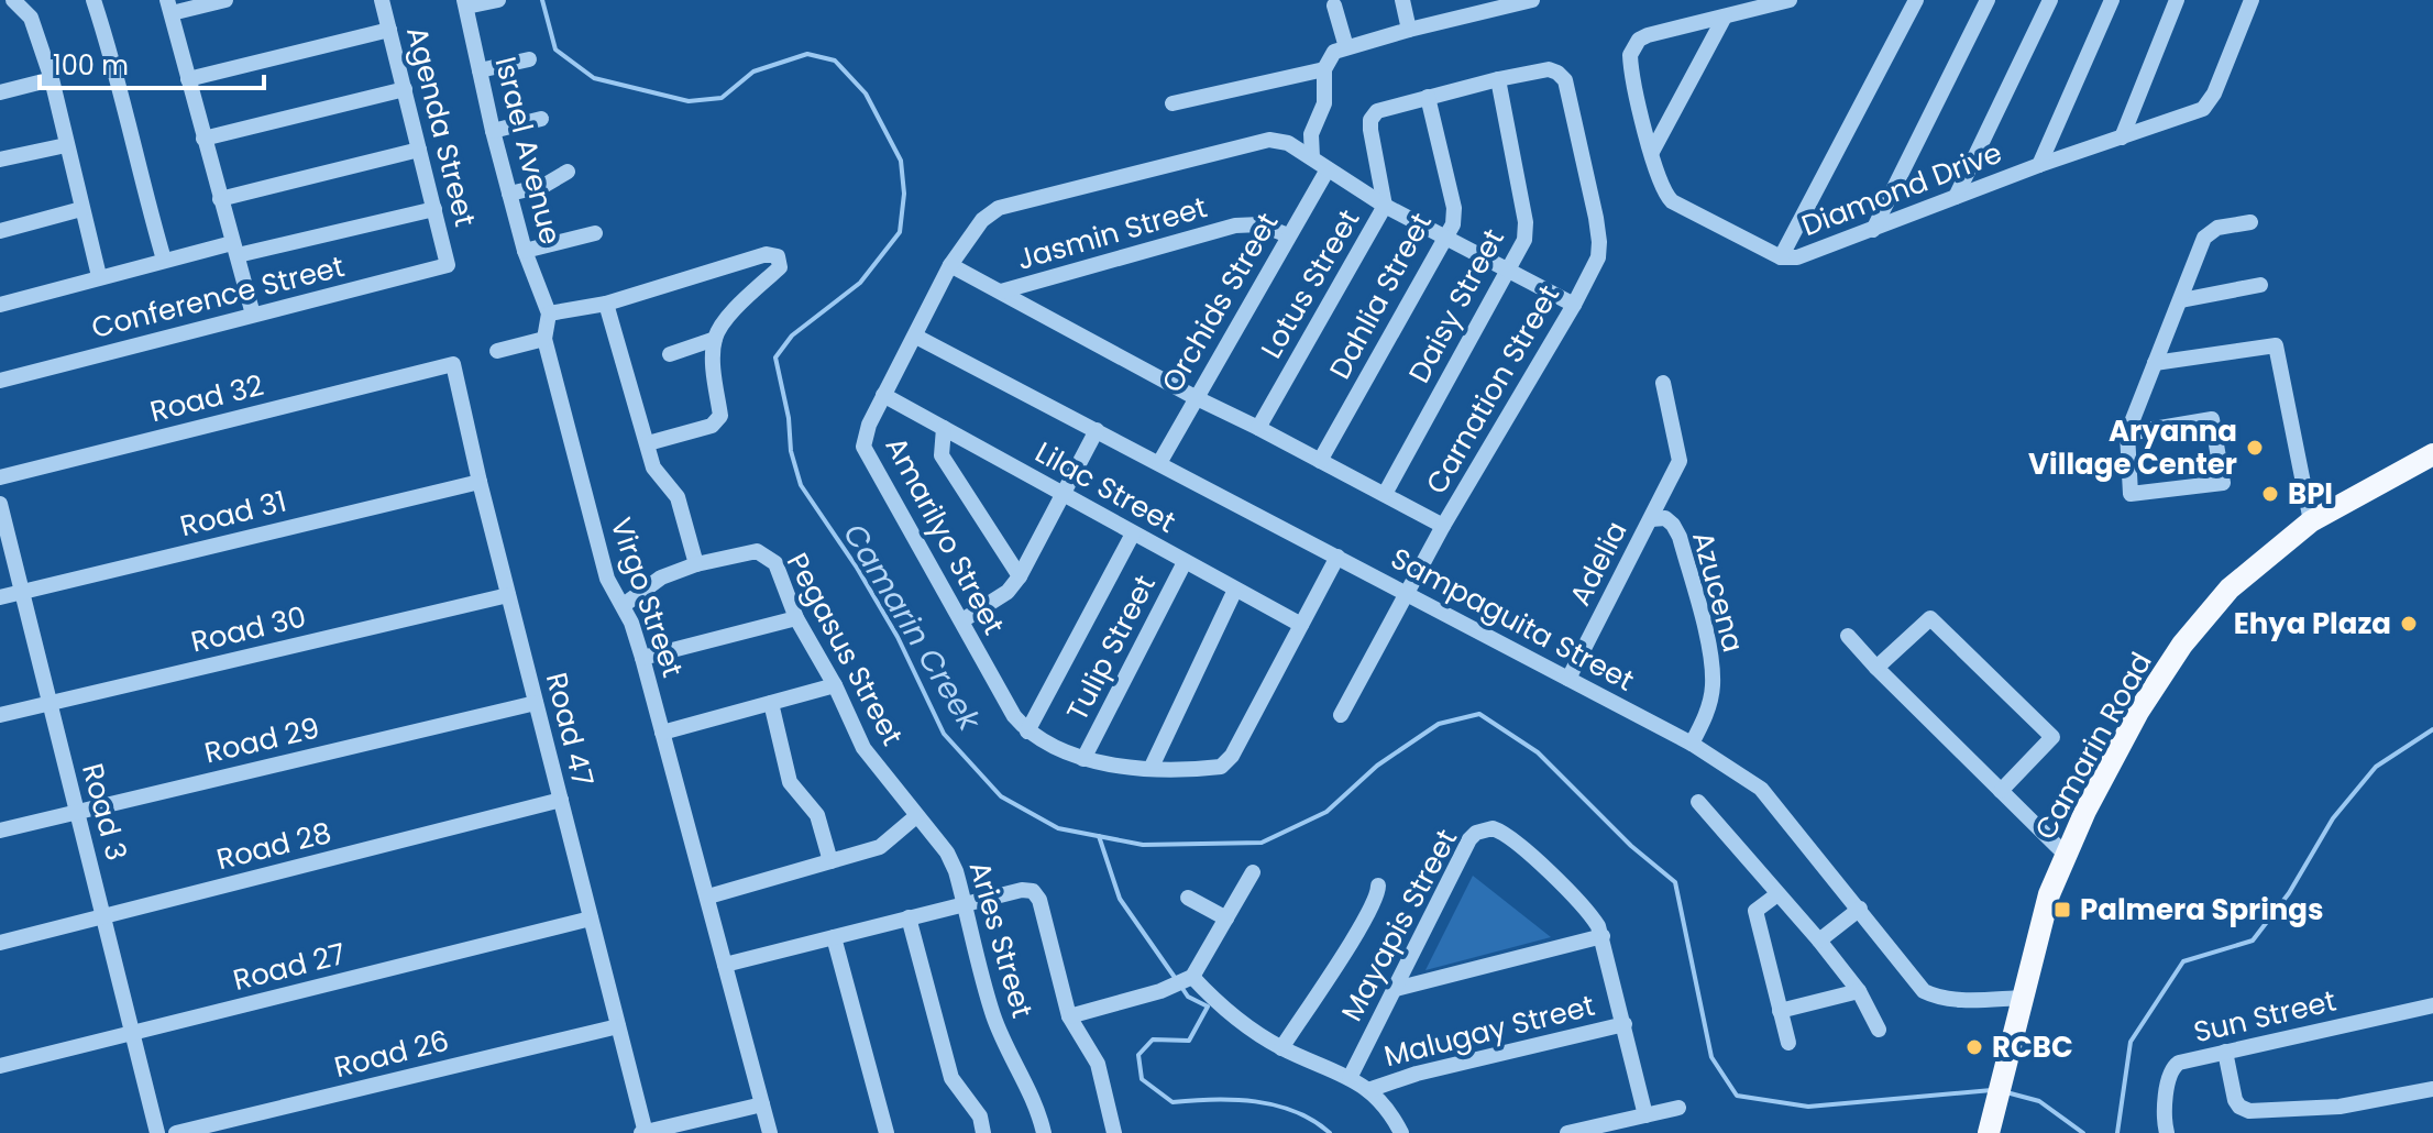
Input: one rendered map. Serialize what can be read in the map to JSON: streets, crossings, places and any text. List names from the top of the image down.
{
  "streets": {
    "main road": ["Camarin Road"],
    "street": [
      "Agenda Street",
      "Israel Avenue",
      "Diamond Drive",
      "Jasmin Street",
      "Lotus Street",
      "Dahlia Street",
      "Conference Street",
      "Orchids Street",
      "Daisy Street",
      "Carnation Street",
      "Road 32",
      "Lilac Street",
      "Road 31",
      "Amarilyo Street",
      "Adelia",
      "Azucena",
      "Virgo Street",
      "Sampaguita Street",
      "Road 30",
      "Tulip Street",
      "Pegasus Street",
      "Road 47",
      "Road 29",
      "Road 3",
      "Road 28",
      "Mayapis Street",
      "Aries Street",
      "Road 27",
      "Sun Street",
      "Malugay Street",
      "Road 26"
    ]
  },
  "crossings": [
    ["Agenda Street", "Conference Street"],
    ["Israel Avenue", "Virgo Street"],
    ["Jasmin Street", "Orchids Street"],
    ["Lotus Street", "Dahlia Street"],
    ["Lotus Street", "Amarilyo Street"],
    ["Dahlia Street", "Amarilyo Street"],
    ["Orchids Street", "Amarilyo Street"],
    ["Orchids Street", "Sampaguita Street"],
    ["Daisy Street", "Carnation Street"],
    ["Daisy Street", "Amarilyo Street"],
    ["Carnation Street", "Amarilyo Street"],
    ["Carnation Street", "Sampaguita Street"],
    ["Road 32", "Road 47"],
    ["Lilac Street", "Amarilyo Street"],
    ["Lilac Street", "Tulip Street"],
    ["Road 31", "Road 47"],
    ["Road 31", "Road 3"],
    ["Amarilyo Street", "Sampaguita Street"],
    ["Amarilyo Street", "Tulip Street"],
    ["Adelia", "Azucena"],
    ["Adelia", "Sampaguita Street"],
    ["Azucena", "Sampaguita Street"],
    ["Sampaguita Street", "Camarin Road"],
    ["Road 30", "Road 47"],
    ["Road 30", "Road 3"],
    ["Pegasus Street", "Aries Street"],
    ["Road 47", "Road 29"],
    ["Road 47", "Road 28"],
    ["Road 47", "Road 27"],
    ["Road 47", "Road 26"],
    ["Road 29", "Road 3"],
    ["Road 3", "Road 28"],
    ["Road 3", "Road 27"],
    ["Mayapis Street", "Malugay Street"]
  ],
  "water": ["Camarin Creek"],
  "places": {
    "other": [
      "Aryanna Village Center",
      "BPI",
      "Ehya Plaza",
      "RCBC"
    ],
    "transit": ["Palmera Springs"]
  },
  "scale_bar": "100 m"
}
